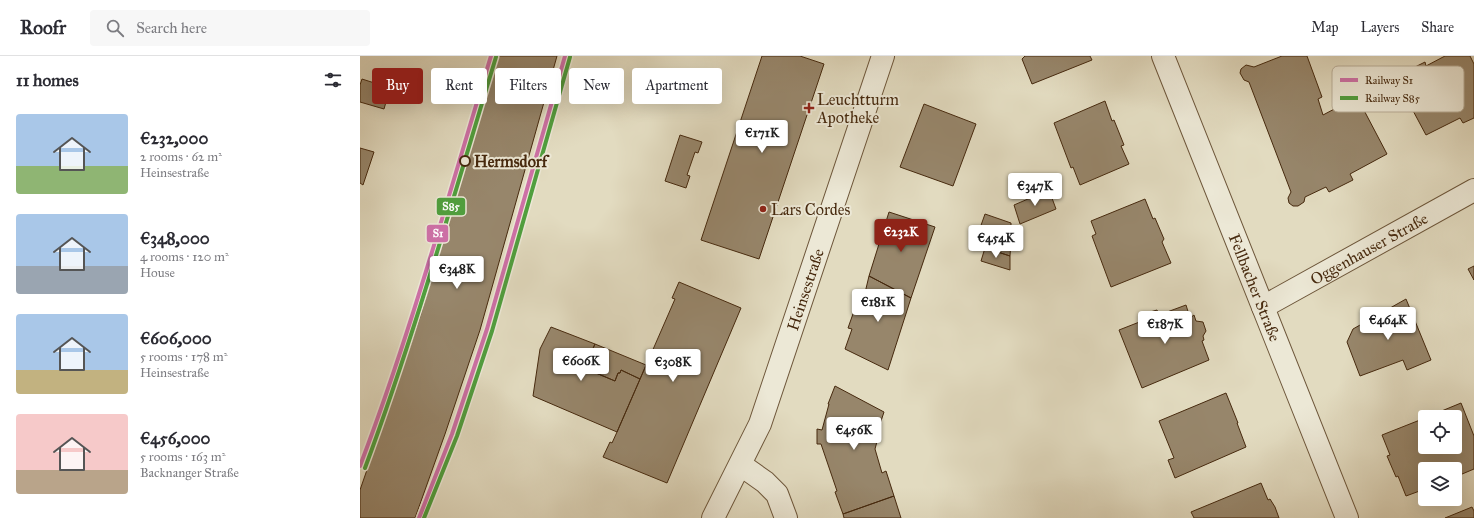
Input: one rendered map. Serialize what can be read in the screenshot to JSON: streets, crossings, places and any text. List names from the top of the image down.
{
  "streets": {
    "street": ["Oggenhauser Straße", "Fellbacher Straße", "Heinsestraße"]
  },
  "crossings": [
    ["Oggenhauser Straße", "Fellbacher Straße"]
  ],
  "places": {
    "health": ["Leuchtturm Apotheke"],
    "other": ["Hermsdorf", "Lars Cordes"]
  },
  "lines": ["rail line S1", "rail line S85"],
  "legend": ["Railway S1", "Railway S85"],
  "page": {
    "header": "Roofr",
    "search": "Search here",
    "nav": ["Map", "Layers", "Share"],
    "heading": "11 homes",
    "chip": [
      "Buy",
      "Rent",
      "Filters",
      "New",
      "Apartment"
    ],
    "list": [
      {
        "name": "€232,000",
        "note": "2 rooms · 62 m² · Heinsestraße"
      },
      {
        "name": "€348,000",
        "note": "4 rooms · 120 m² · House"
      },
      {
        "name": "€606,000",
        "note": "5 rooms · 178 m² · Heinsestraße"
      },
      {
        "name": "€456,000",
        "note": "5 rooms · 163 m² · Backnanger Straße"
      }
    ],
    "price": [
      "€171K",
      "€347K",
      "€232K",
      "€454K",
      "€348K",
      "€181K",
      "€464K",
      "€187K",
      "€606K",
      "€308K",
      "€456K"
    ]
  }
}
